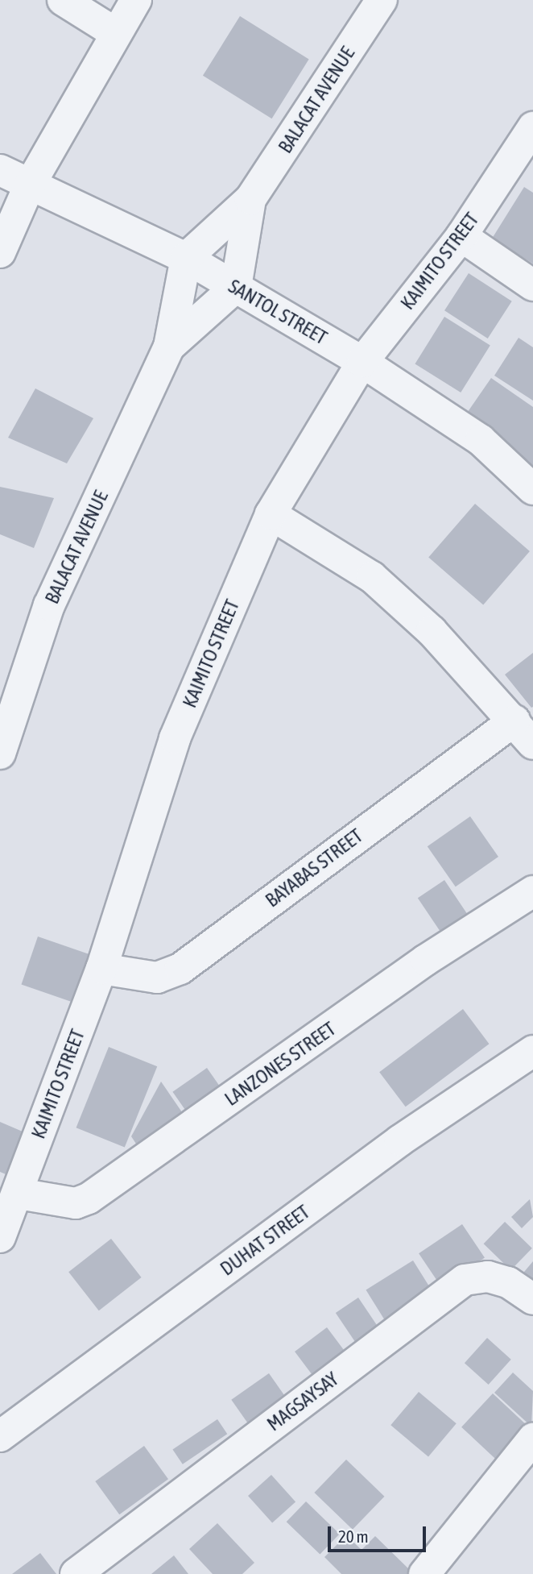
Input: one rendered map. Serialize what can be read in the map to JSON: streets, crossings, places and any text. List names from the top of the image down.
{
  "streets": {
    "street": [
      "BALACAT AVENUE",
      "KAIMITO STREET",
      "SANTOL STREET",
      "BAYABAS STREET",
      "LANZONES STREET",
      "DUHAT STREET",
      "MAGSAYSAY"
    ]
  },
  "crossings": [
    ["BALACAT AVENUE", "SANTOL STREET"],
    ["KAIMITO STREET", "SANTOL STREET"],
    ["KAIMITO STREET", "BAYABAS STREET"],
    ["KAIMITO STREET", "LANZONES STREET"]
  ],
  "scale_bar": "20 m"
}
